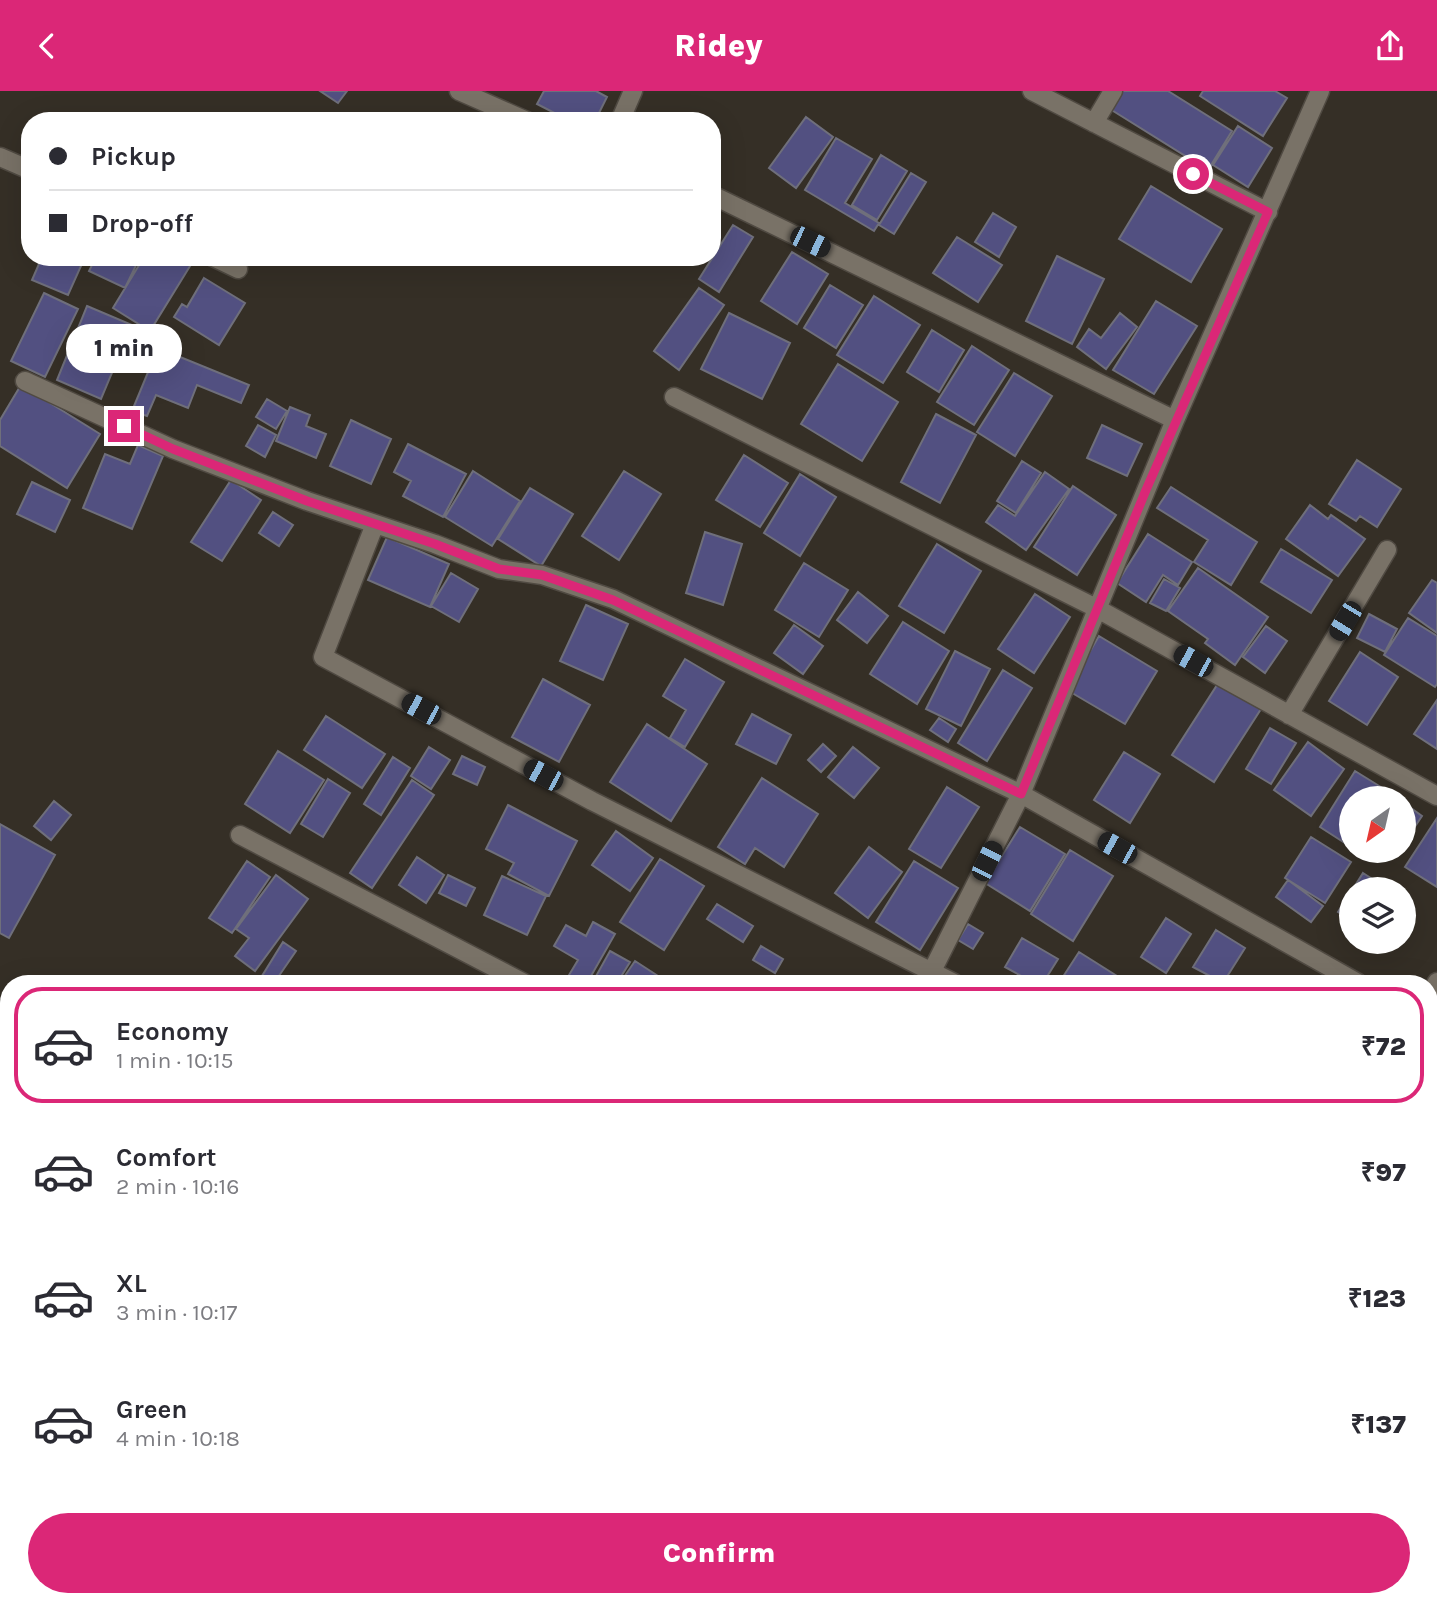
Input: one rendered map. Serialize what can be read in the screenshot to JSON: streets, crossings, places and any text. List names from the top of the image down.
{
  "north": "bottom left",
  "page": {
    "header": "Ridey",
    "banner": ["Pickup", "Drop-off"],
    "bubble": "1 min",
    "list": [
      {
        "name": "Economy",
        "note": "1 min · 10:15",
        "value": "₹72"
      },
      {
        "name": "Comfort",
        "note": "2 min · 10:16",
        "value": "₹97"
      },
      {
        "name": "XL",
        "note": "3 min · 10:17",
        "value": "₹123"
      },
      {
        "name": "Green",
        "note": "4 min · 10:18",
        "value": "₹137"
      }
    ],
    "buttons": "Confirm"
  }
}
